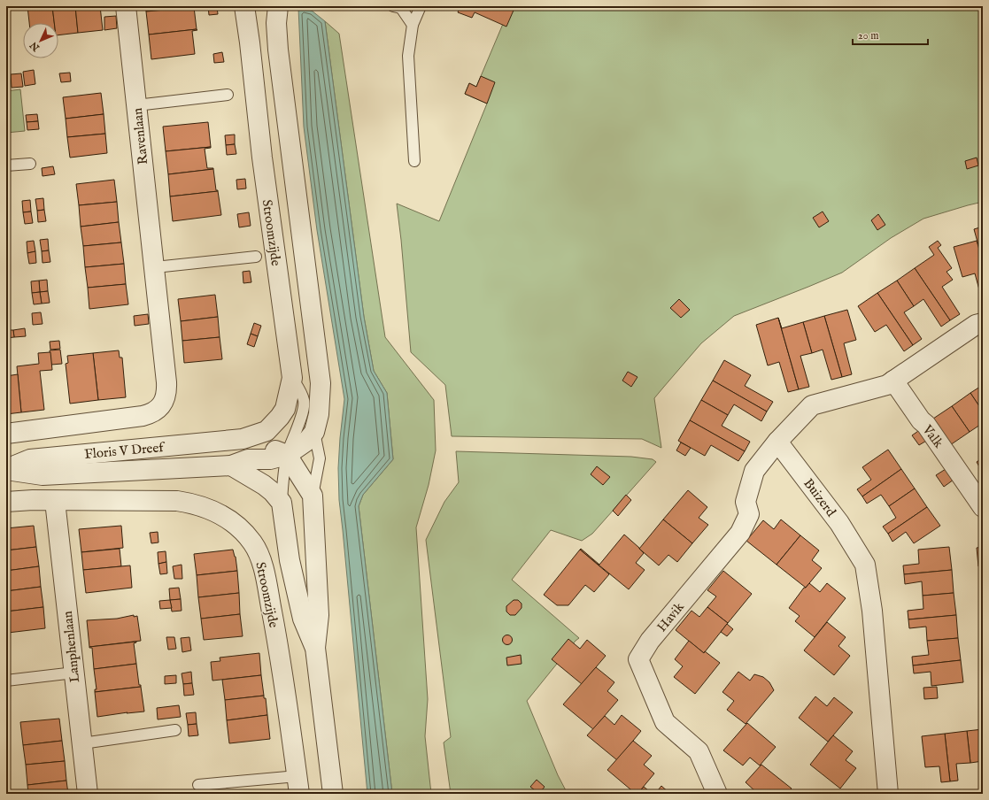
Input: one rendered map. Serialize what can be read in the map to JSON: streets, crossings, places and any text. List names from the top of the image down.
{
  "streets": {
    "street": [
      "Ravenlaan",
      "Stroomzijde",
      "Valk",
      "Floris V Dreef",
      "Buizerd",
      "Havik",
      "Lanphenlaan"
    ]
  },
  "crossings": [
    ["Stroomzijde", "Floris V Dreef"],
    ["Stroomzijde", "Lanphenlaan"],
    ["Buizerd", "Havik"]
  ],
  "scale_bar": "20 m",
  "north": "bottom left"
}
